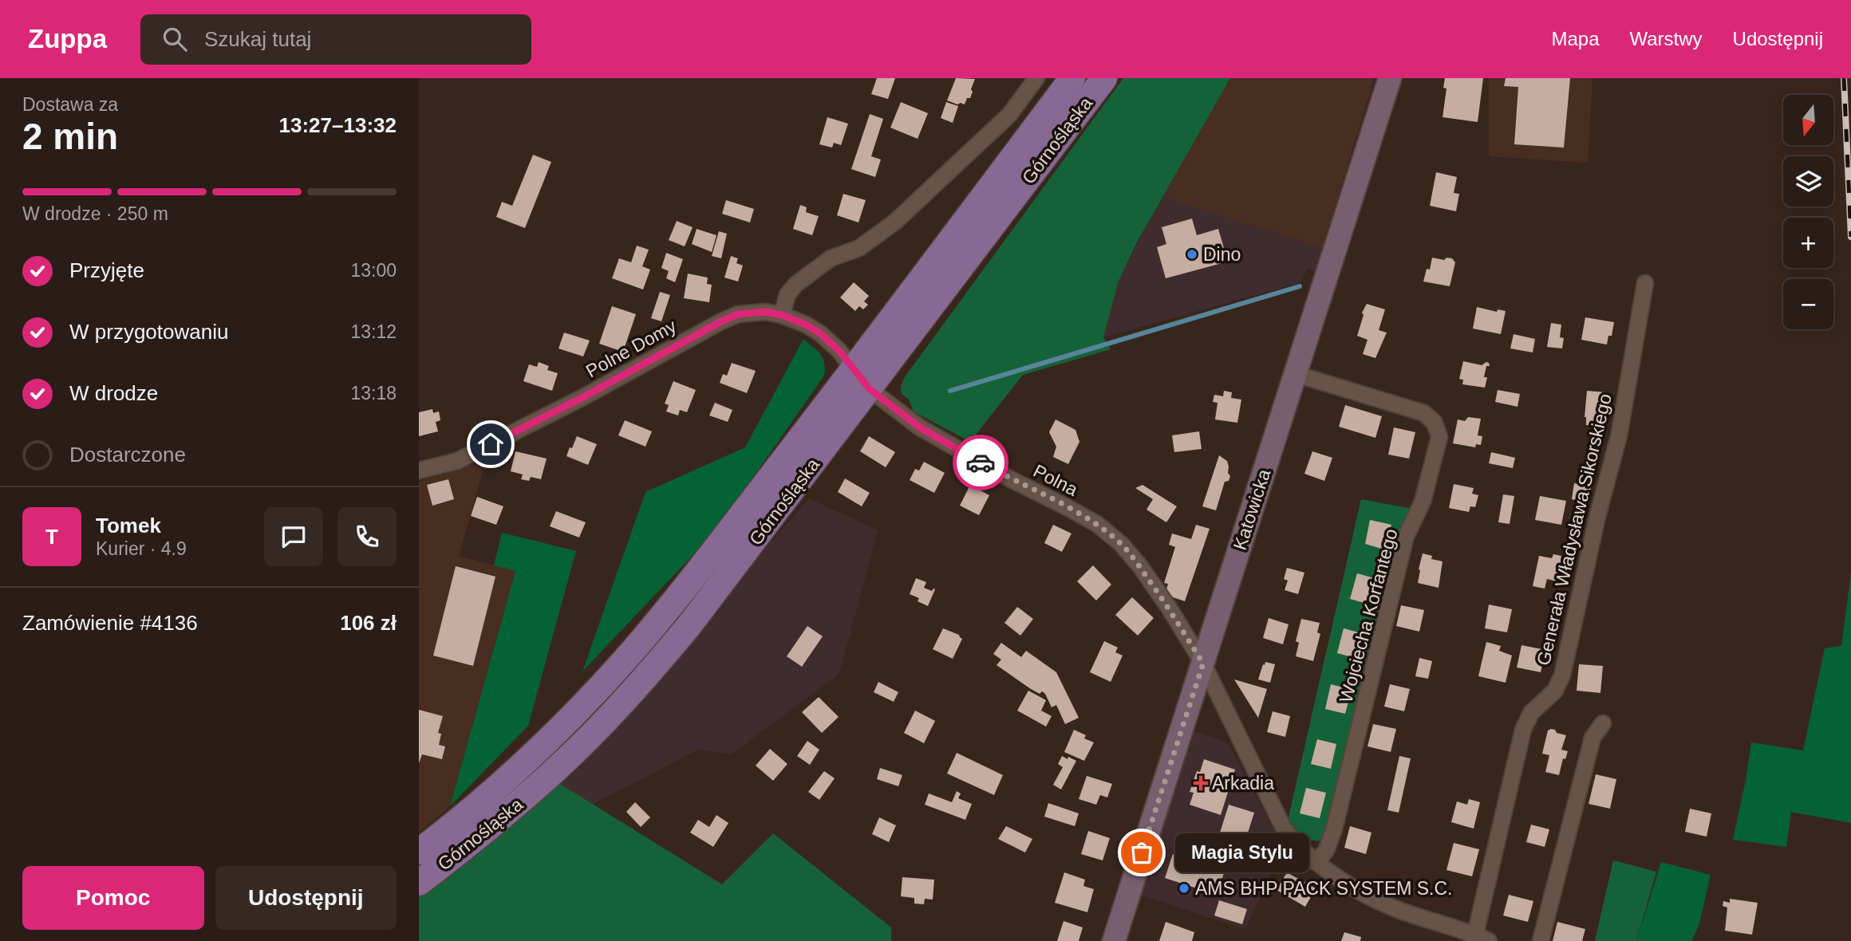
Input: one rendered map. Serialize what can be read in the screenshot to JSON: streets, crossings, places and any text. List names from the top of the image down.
{
  "streets": {
    "main road": ["Górnośląska"],
    "street": [
      "Polne Domy",
      "Polna",
      "Katowicka",
      "Generała Władysława Sikorskiego",
      "Wojciecha Korfantego"
    ]
  },
  "crossings": [
    ["Górnośląska", "Polne Domy"],
    ["Górnośląska", "Polna"],
    ["Polne Domy", "Polna"],
    ["Polna", "Katowicka"],
    ["Polna", "Generała Władysława Sikorskiego"],
    ["Polna", "Wojciecha Korfantego"],
    ["Katowicka", "Wojciecha Korfantego"]
  ],
  "places": {
    "other": ["Dino", "Magia Stylu", "AMS BHP PACK SYSTEM S.C."],
    "health": ["Arkadia"]
  },
  "north": "bottom",
  "page": {
    "header": "Zuppa",
    "search": "Szukaj tutaj",
    "nav": ["Mapa", "Warstwy", "Udostępnij"],
    "heading": ["2 min", "Dostawa za", "13:27–13:32"],
    "panel": [
      "Tomek",
      "Kurier · 4.9",
      "Zamówienie #4136",
      "106 zł"
    ],
    "map_buttons": ["+", "−"],
    "bar": "W drodze · 250 m",
    "list": [
      ["Przyjęte", "13:00"],
      ["W przygotowaniu", "13:12"],
      ["W drodze", "13:18"],
      "Dostarczone"
    ],
    "round": "T",
    "bubble": "Magia Stylu",
    "buttons": ["Pomoc", "Udostępnij"]
  }
}
